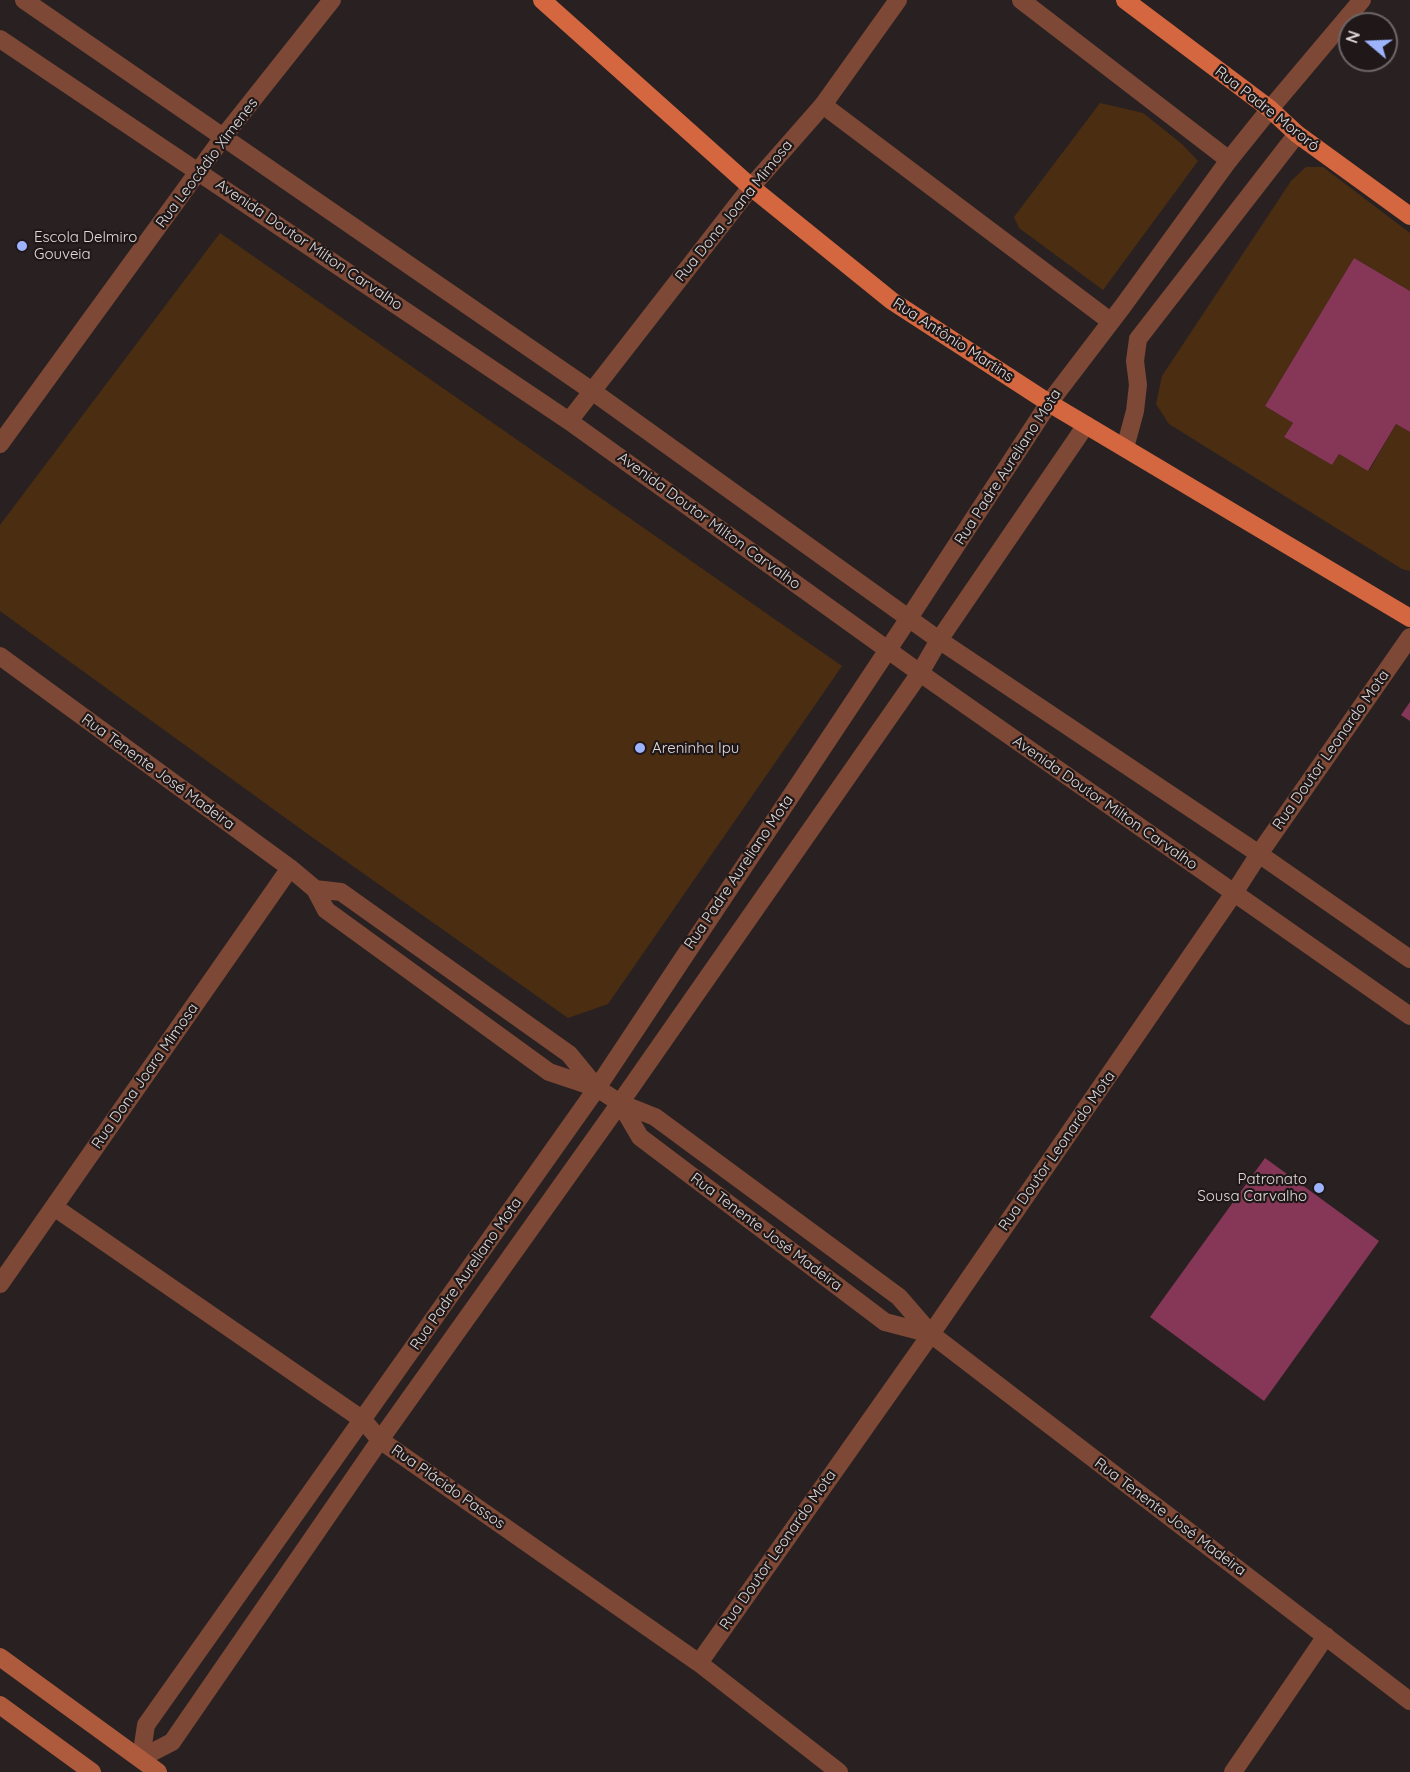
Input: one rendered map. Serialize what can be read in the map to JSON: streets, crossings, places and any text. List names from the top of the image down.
{
  "streets": {
    "main road": ["Rua Padre Mororó", "Rua Antônio Martins"],
    "street": [
      "Rua Leocádio Ximenes",
      "Rua Dona Joana Mimosa",
      "Avenida Doutor Milton Carvalho",
      "Rua Padre Aureliano Mota",
      "Rua Doutor Leonardo Mota",
      "Rua Tenente José Madeira",
      "Rua Dona Joara Mimosa",
      "Rua Plácido Passos"
    ]
  },
  "crossings": [
    ["Rua Padre Mororó", "Rua Padre Aureliano Mota"],
    ["Rua Leocádio Ximenes", "Avenida Doutor Milton Carvalho"],
    ["Rua Dona Joana Mimosa", "Avenida Doutor Milton Carvalho"],
    ["Rua Dona Joana Mimosa", "Rua Antônio Martins"],
    ["Avenida Doutor Milton Carvalho", "Rua Padre Aureliano Mota"],
    ["Avenida Doutor Milton Carvalho", "Rua Doutor Leonardo Mota"],
    ["Rua Antônio Martins", "Rua Padre Aureliano Mota"],
    ["Rua Padre Aureliano Mota", "Rua Tenente José Madeira"],
    ["Rua Padre Aureliano Mota", "Rua Plácido Passos"],
    ["Rua Doutor Leonardo Mota", "Rua Tenente José Madeira"],
    ["Rua Doutor Leonardo Mota", "Rua Plácido Passos"],
    ["Rua Tenente José Madeira", "Rua Dona Joara Mimosa"],
    ["Rua Dona Joara Mimosa", "Rua Plácido Passos"]
  ],
  "places": ["Escola Delmiro Gouveia", "Areninha Ipu", "Patronato Sousa Carvalho"],
  "north": "left"
}
